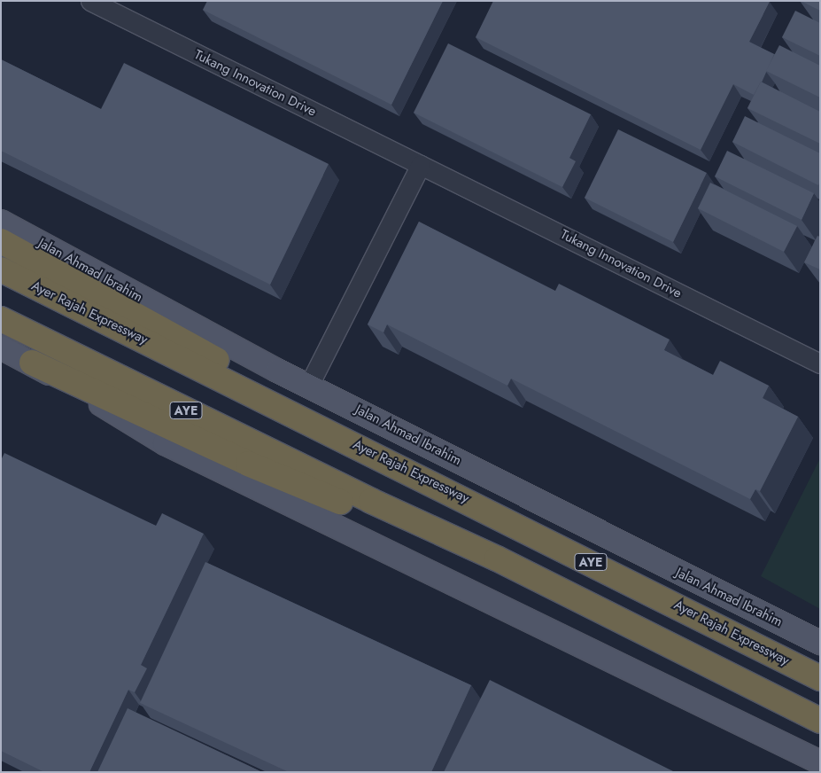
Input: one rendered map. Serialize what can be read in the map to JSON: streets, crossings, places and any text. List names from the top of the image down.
{
  "streets": {
    "highway": ["Ayer Rajah Expressway", "AYE"],
    "main road": ["Jalan Ahmad Ibrahim"],
    "street": ["Tukang Innovation Drive"]
  }
}
